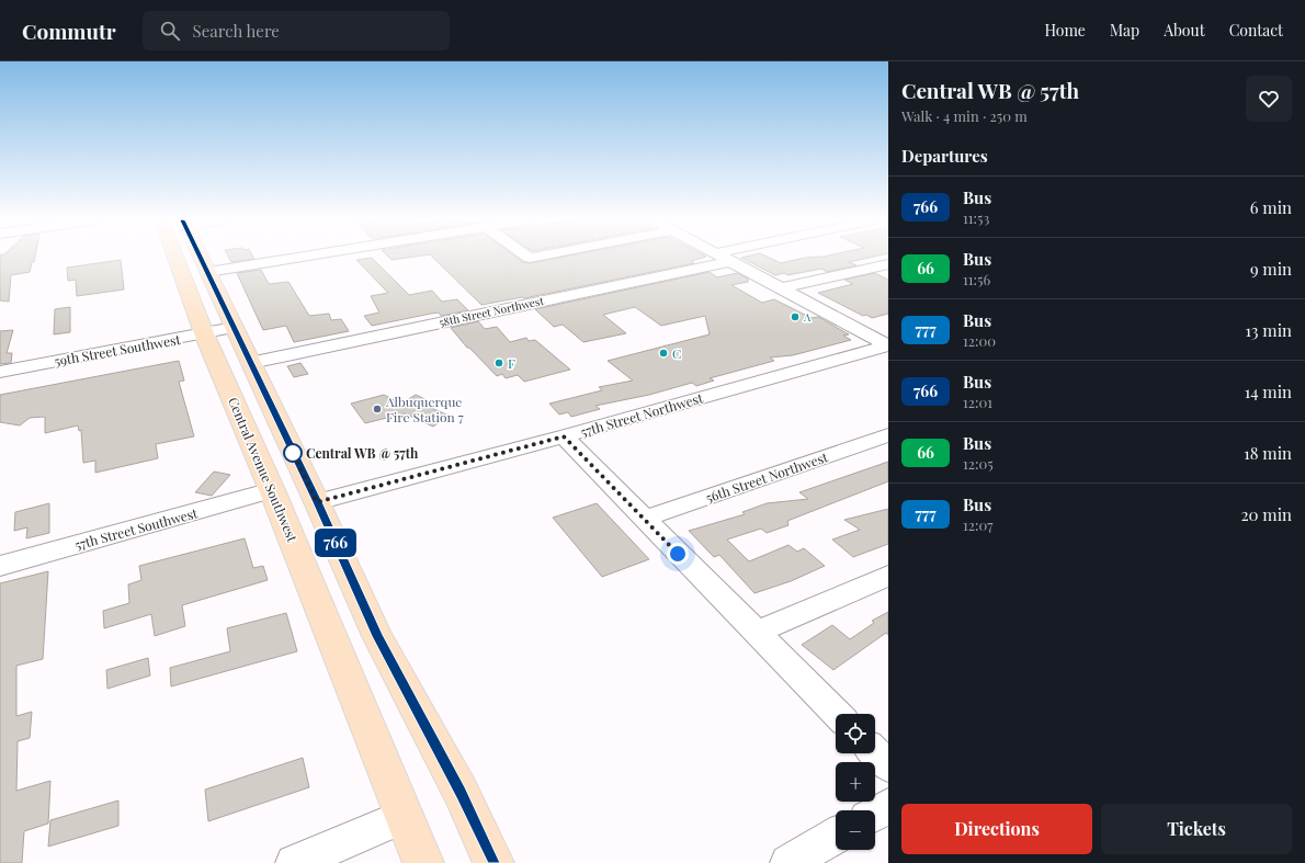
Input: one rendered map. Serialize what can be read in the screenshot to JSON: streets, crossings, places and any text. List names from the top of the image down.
{
  "streets": {
    "main road": ["Central Avenue Southwest"],
    "street": [
      "58th Street Northwest",
      "59th Street Southwest",
      "57th Street Northwest",
      "56th Street Northwest",
      "57th Street Southwest"
    ]
  },
  "crossings": [
    ["59th Street Southwest", "Central Avenue Southwest"],
    ["Central Avenue Southwest", "57th Street Southwest"]
  ],
  "places": [
    "A",
    "C",
    "F",
    "Albuquerque Fire Station 7",
    "Central WB @ 57th"
  ],
  "lines": ["bus line 766"],
  "page": {
    "header": "Commutr",
    "search": "Search here",
    "nav": [
      "Home",
      "Map",
      "About",
      "Contact"
    ],
    "on_map": "766",
    "heading": [
      ["Central WB @ 57th", "Walk · 4 min · 250 m"],
      "Departures"
    ],
    "list": [
      {
        "mark": "766",
        "name": "Bus",
        "note": "11:53",
        "value": "6 min"
      },
      {
        "mark": "66",
        "name": "Bus",
        "note": "11:56",
        "value": "9 min"
      },
      {
        "mark": "777",
        "name": "Bus",
        "note": "12:00",
        "value": "13 min"
      },
      {
        "mark": "766",
        "name": "Bus",
        "note": "12:01",
        "value": "14 min"
      },
      {
        "mark": "66",
        "name": "Bus",
        "note": "12:05",
        "value": "18 min"
      },
      {
        "mark": "777",
        "name": "Bus",
        "note": "12:07",
        "value": "20 min"
      }
    ],
    "map_buttons": ["+", "−"],
    "buttons": ["Directions", "Tickets"]
  }
}
